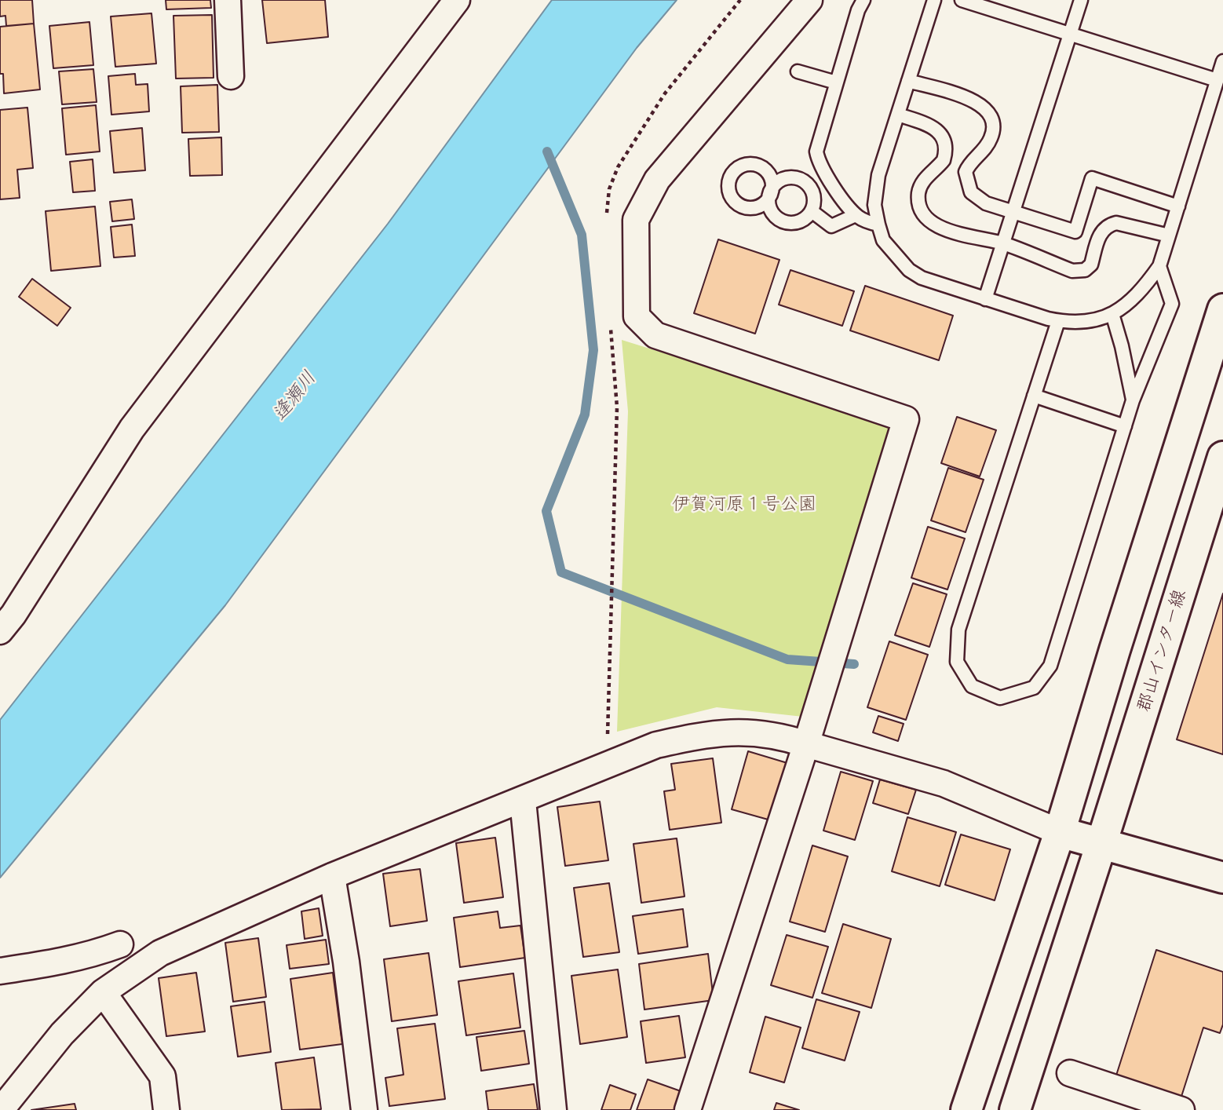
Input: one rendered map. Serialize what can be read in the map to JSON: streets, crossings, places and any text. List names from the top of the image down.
{
  "streets": {
    "street": ["郡山インター線"]
  },
  "water": ["逢瀬川"],
  "parks": ["伊賀河原１号公園"]
}
